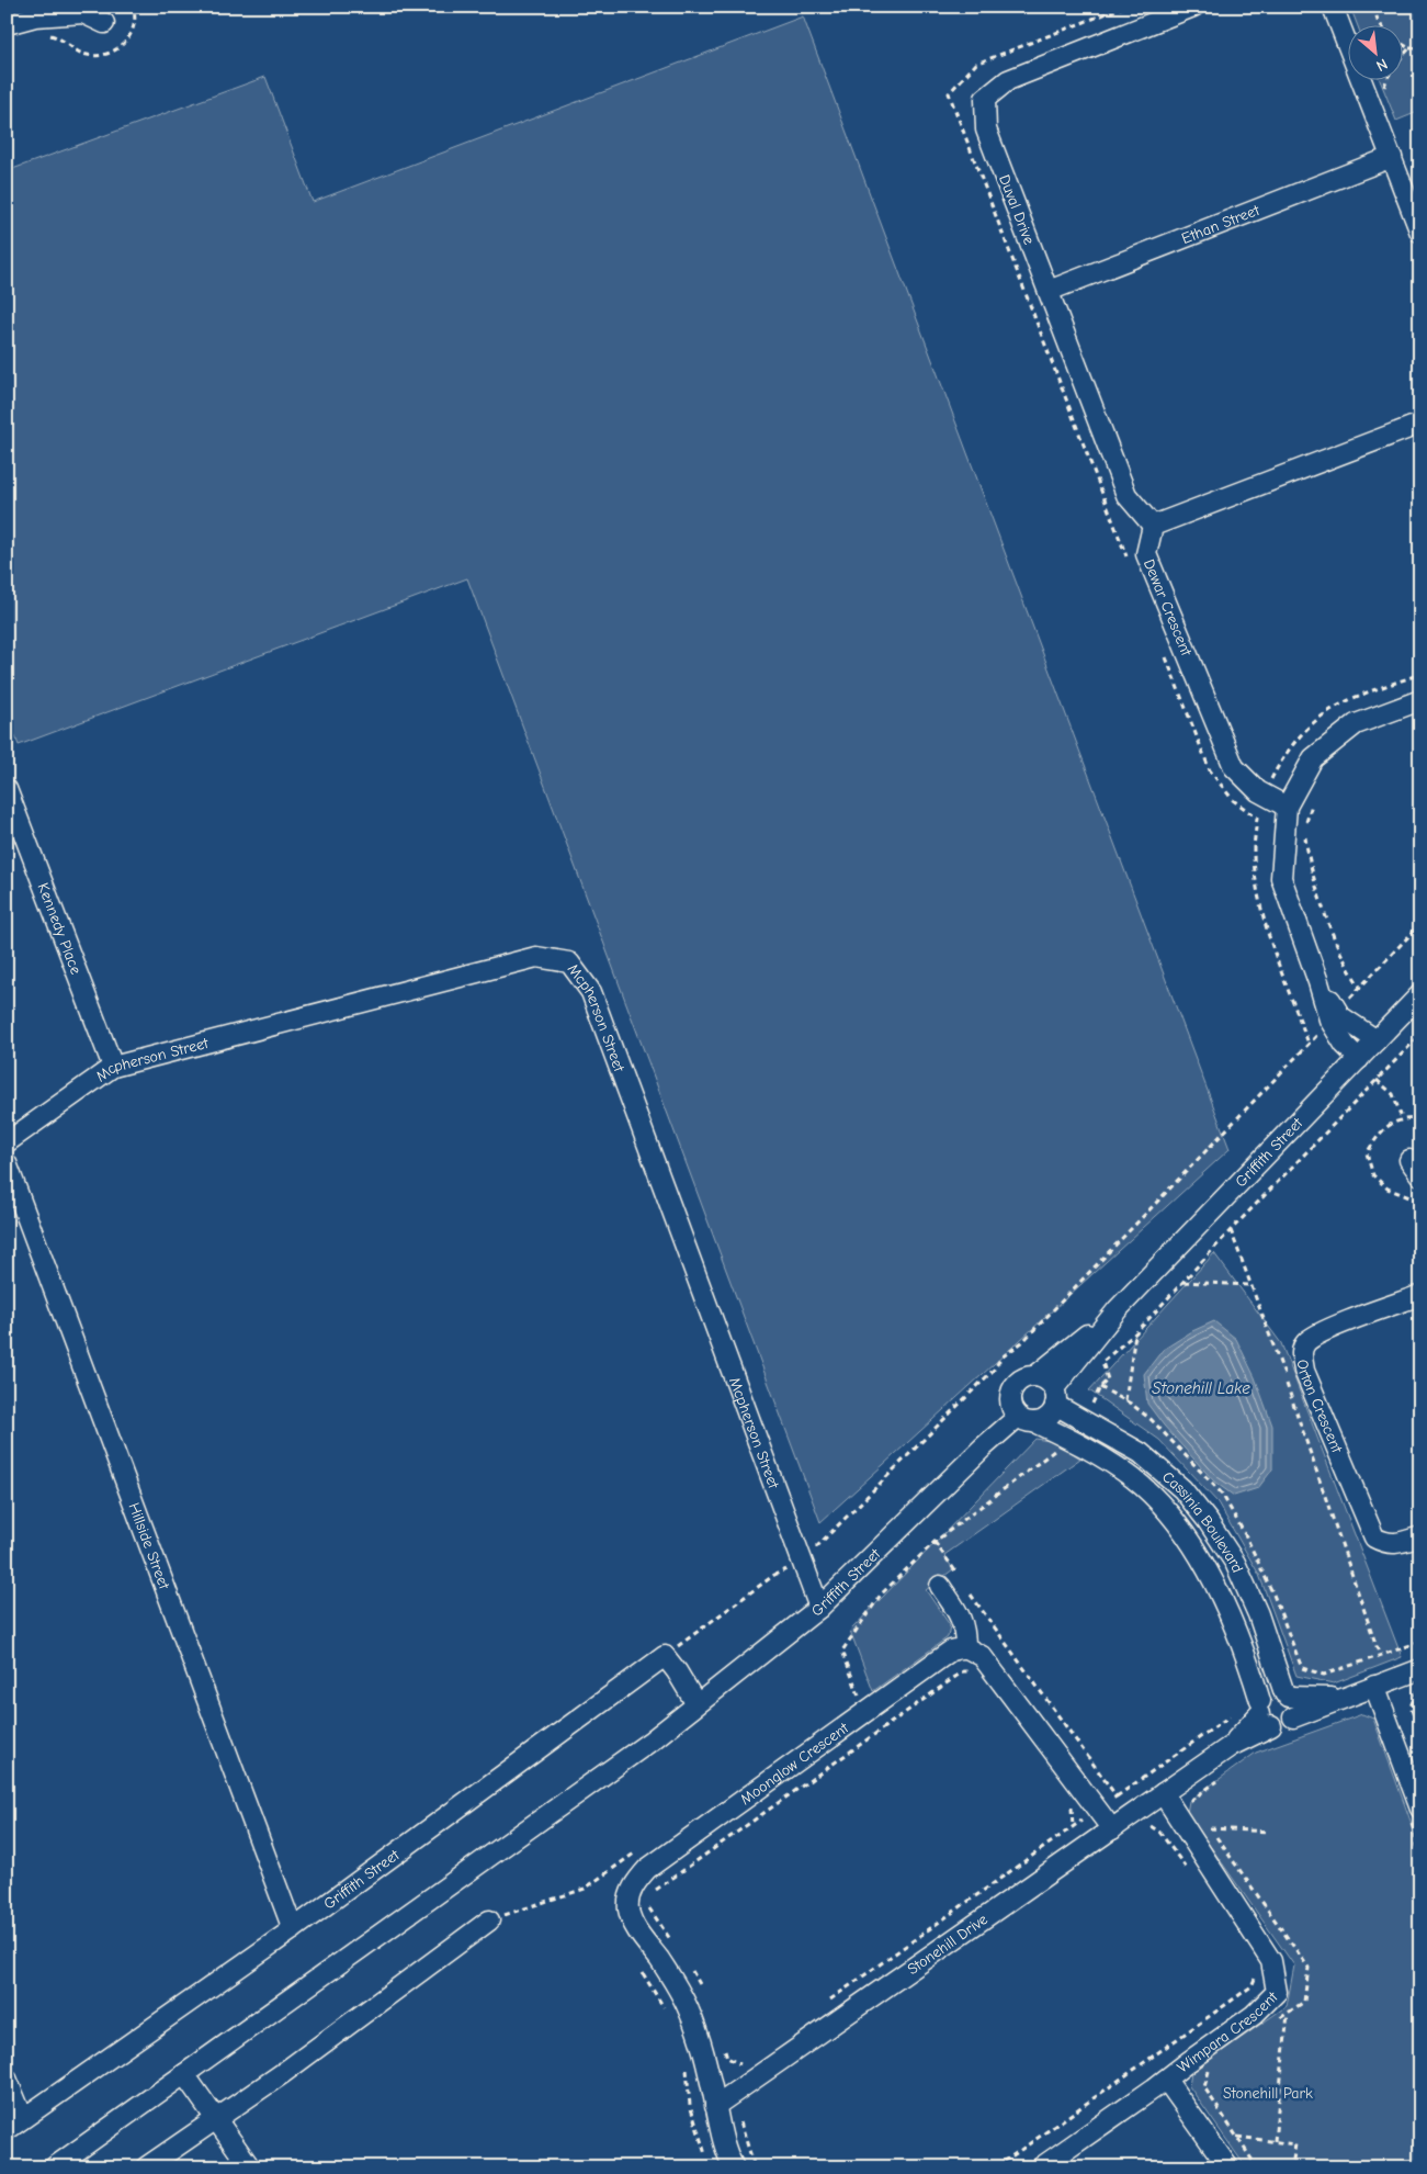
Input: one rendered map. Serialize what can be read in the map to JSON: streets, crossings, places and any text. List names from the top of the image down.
{
  "streets": {
    "street": [
      "Duval Drive",
      "Ethan Street",
      "Dewar Crescent",
      "Kennedy Place",
      "Mcpherson Street",
      "Griffith Street",
      "Orton Crescent",
      "Cassinia Boulevard",
      "Hillside Street",
      "Moonglow Crescent",
      "Stonehill Drive",
      "Wimpara Crescent"
    ]
  },
  "crossings": [
    ["Duval Drive", "Ethan Street"],
    ["Duval Drive", "Dewar Crescent"],
    ["Kennedy Place", "Mcpherson Street"],
    ["Mcpherson Street", "Griffith Street"],
    ["Griffith Street", "Cassinia Boulevard"],
    ["Griffith Street", "Hillside Street"],
    ["Cassinia Boulevard", "Stonehill Drive"],
    ["Moonglow Crescent", "Stonehill Drive"],
    ["Stonehill Drive", "Wimpara Crescent"]
  ],
  "water": ["Stonehill Lake"],
  "parks": ["Stonehill Park"],
  "north": "bottom right"
}
